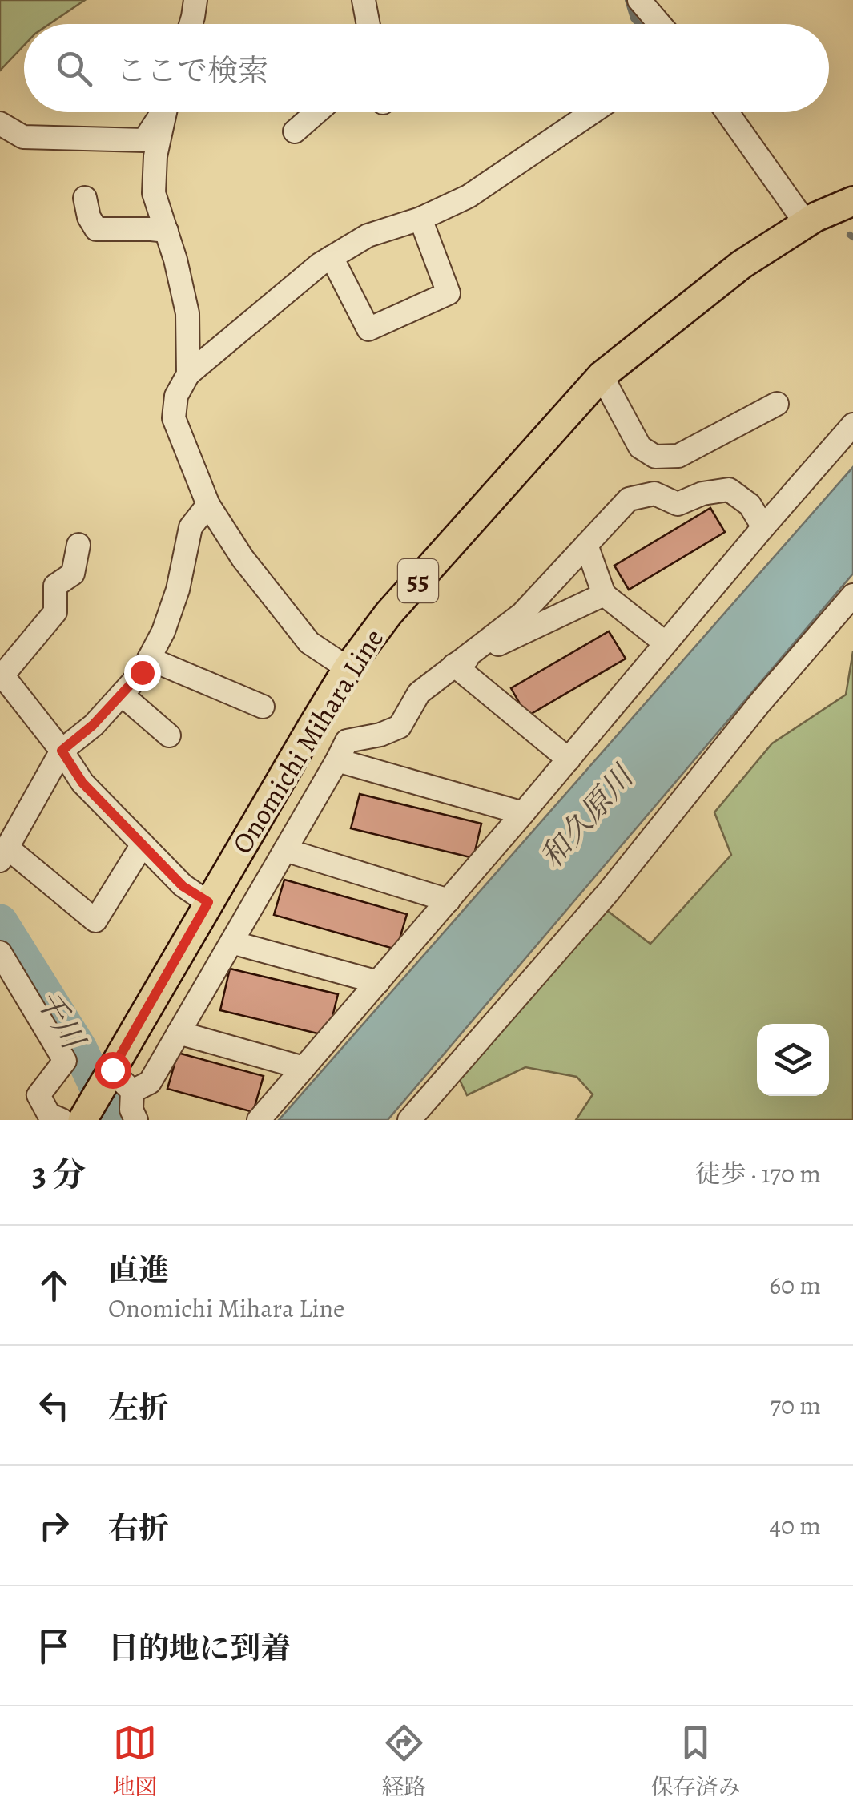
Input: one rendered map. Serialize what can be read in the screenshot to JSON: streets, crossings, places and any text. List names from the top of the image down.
{
  "streets": {
    "main road": ["55", "Onomichi Mihara Line"]
  },
  "water": ["和久原川", "千川"],
  "page": {
    "search": "ここで検索",
    "heading": ["3 分", "徒歩 · 170 m"],
    "list": [
      ["直進", "Onomichi Mihara Line", "60 m"],
      ["左折", "70 m"],
      ["右折", "40 m"],
      "目的地に到着"
    ],
    "nav": ["地図", "経路", "保存済み"]
  }
}
